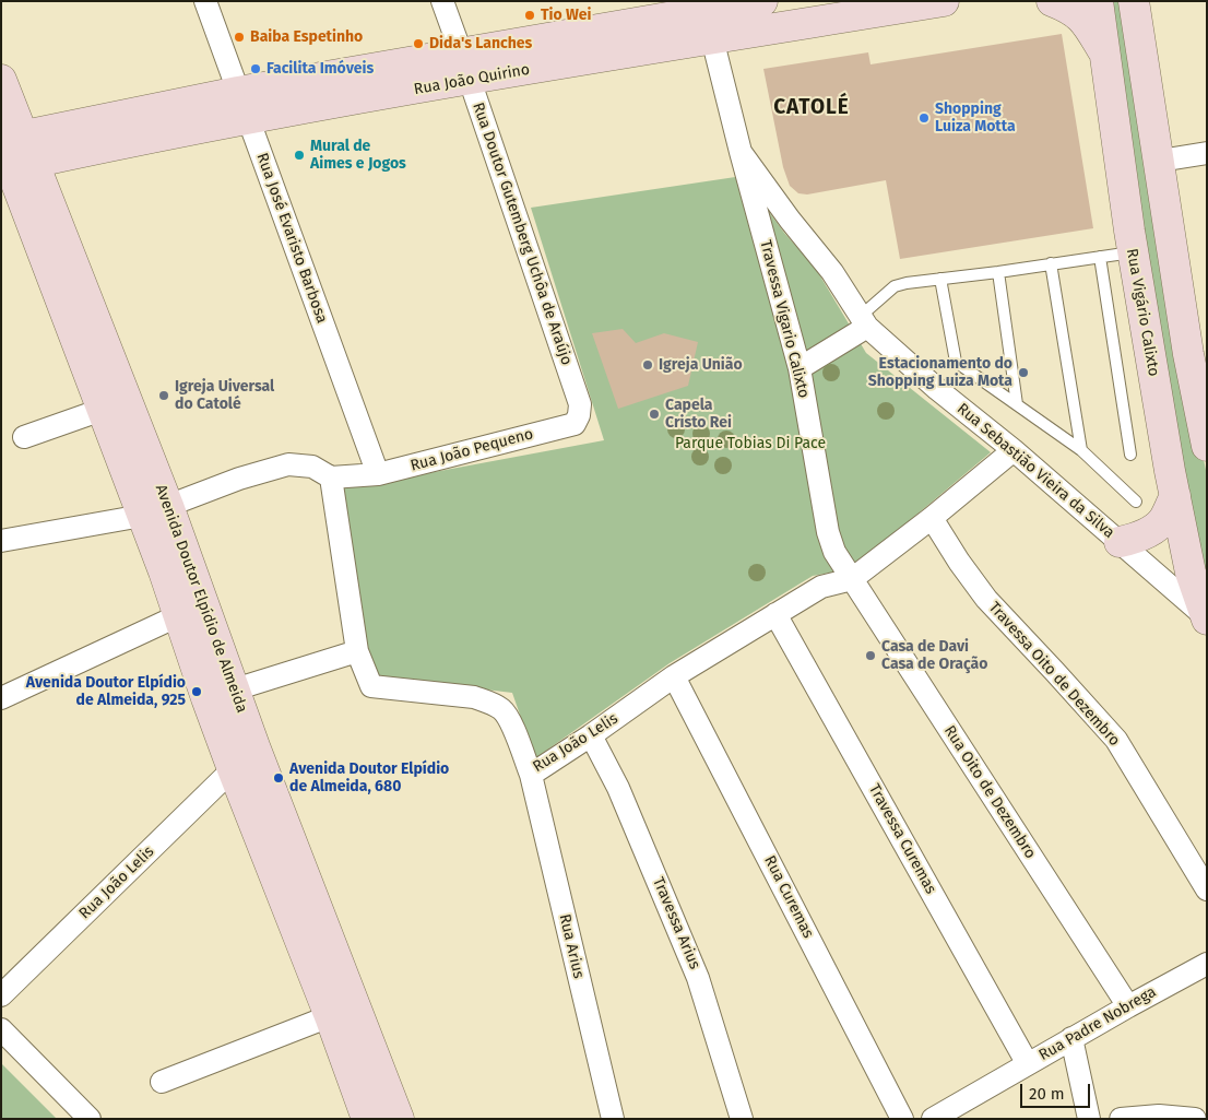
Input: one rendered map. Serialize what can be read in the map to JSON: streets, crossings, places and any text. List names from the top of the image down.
{
  "streets": {
    "main road": ["Rua João Quirino", "Rua Vigário Calixto", "Avenida Doutor Elpídio de Almeida"],
    "street": [
      "Rua Doutor Gutemberg Uchôa de Araújo",
      "Rua José Evaristo Barbosa",
      "Travessa Vigario Calixto",
      "Rua João Pequeno",
      "Rua Sebastião Vieira da Silva",
      "Travessa Oito de Dezembro",
      "Rua João Lelis",
      "Rua Oito de Dezembro",
      "Travessa Curemas",
      "Rua Curemas",
      "Travessa Arius",
      "Rua Arius",
      "Rua Padre Nobrega"
    ]
  },
  "crossings": [
    ["Rua João Quirino", "Rua Doutor Gutemberg Uchôa de Araújo"],
    ["Rua João Quirino", "Rua José Evaristo Barbosa"],
    ["Rua João Quirino", "Rua Sebastião Vieira da Silva"],
    ["Rua João Quirino", "Avenida Doutor Elpídio de Almeida"],
    ["Rua Doutor Gutemberg Uchôa de Araújo", "Rua João Pequeno"],
    ["Rua José Evaristo Barbosa", "Rua João Pequeno"],
    ["Rua Vigário Calixto", "Rua Sebastião Vieira da Silva"],
    ["Travessa Vigario Calixto", "Rua Sebastião Vieira da Silva"],
    ["Travessa Vigario Calixto", "Rua João Lelis"],
    ["Travessa Vigario Calixto", "Rua Oito de Dezembro"],
    ["Rua João Pequeno", "Avenida Doutor Elpídio de Almeida"],
    ["Avenida Doutor Elpídio de Almeida", "Rua João Lelis"],
    ["Rua João Lelis", "Rua Oito de Dezembro"],
    ["Rua João Lelis", "Travessa Curemas"],
    ["Rua João Lelis", "Rua Curemas"],
    ["Rua João Lelis", "Travessa Arius"],
    ["Rua João Lelis", "Rua Arius"],
    ["Rua Oito de Dezembro", "Rua Padre Nobrega"],
    ["Travessa Curemas", "Rua Padre Nobrega"]
  ],
  "districts": ["CATOLÉ"],
  "parks": ["Parque Tobias Di Pace"],
  "places": [
    "Tio Wei",
    "Baiba Espetinho",
    "Dida's Lanches",
    "Facilita Imóveis",
    "Shopping Luiza Motta",
    "Mural de Aimes e Jogos",
    "Igreja União",
    "Estacionamento do Shopping Luiza Mota",
    "Igreja Uiversal do Catolé",
    "Capela Cristo Rei",
    "Casa de Davi Casa de Oração",
    "Avenida Doutor Elpídio de Almeida, 925",
    "Avenida Doutor Elpídio de Almeida, 680"
  ],
  "scale_bar": "20 m"
}
